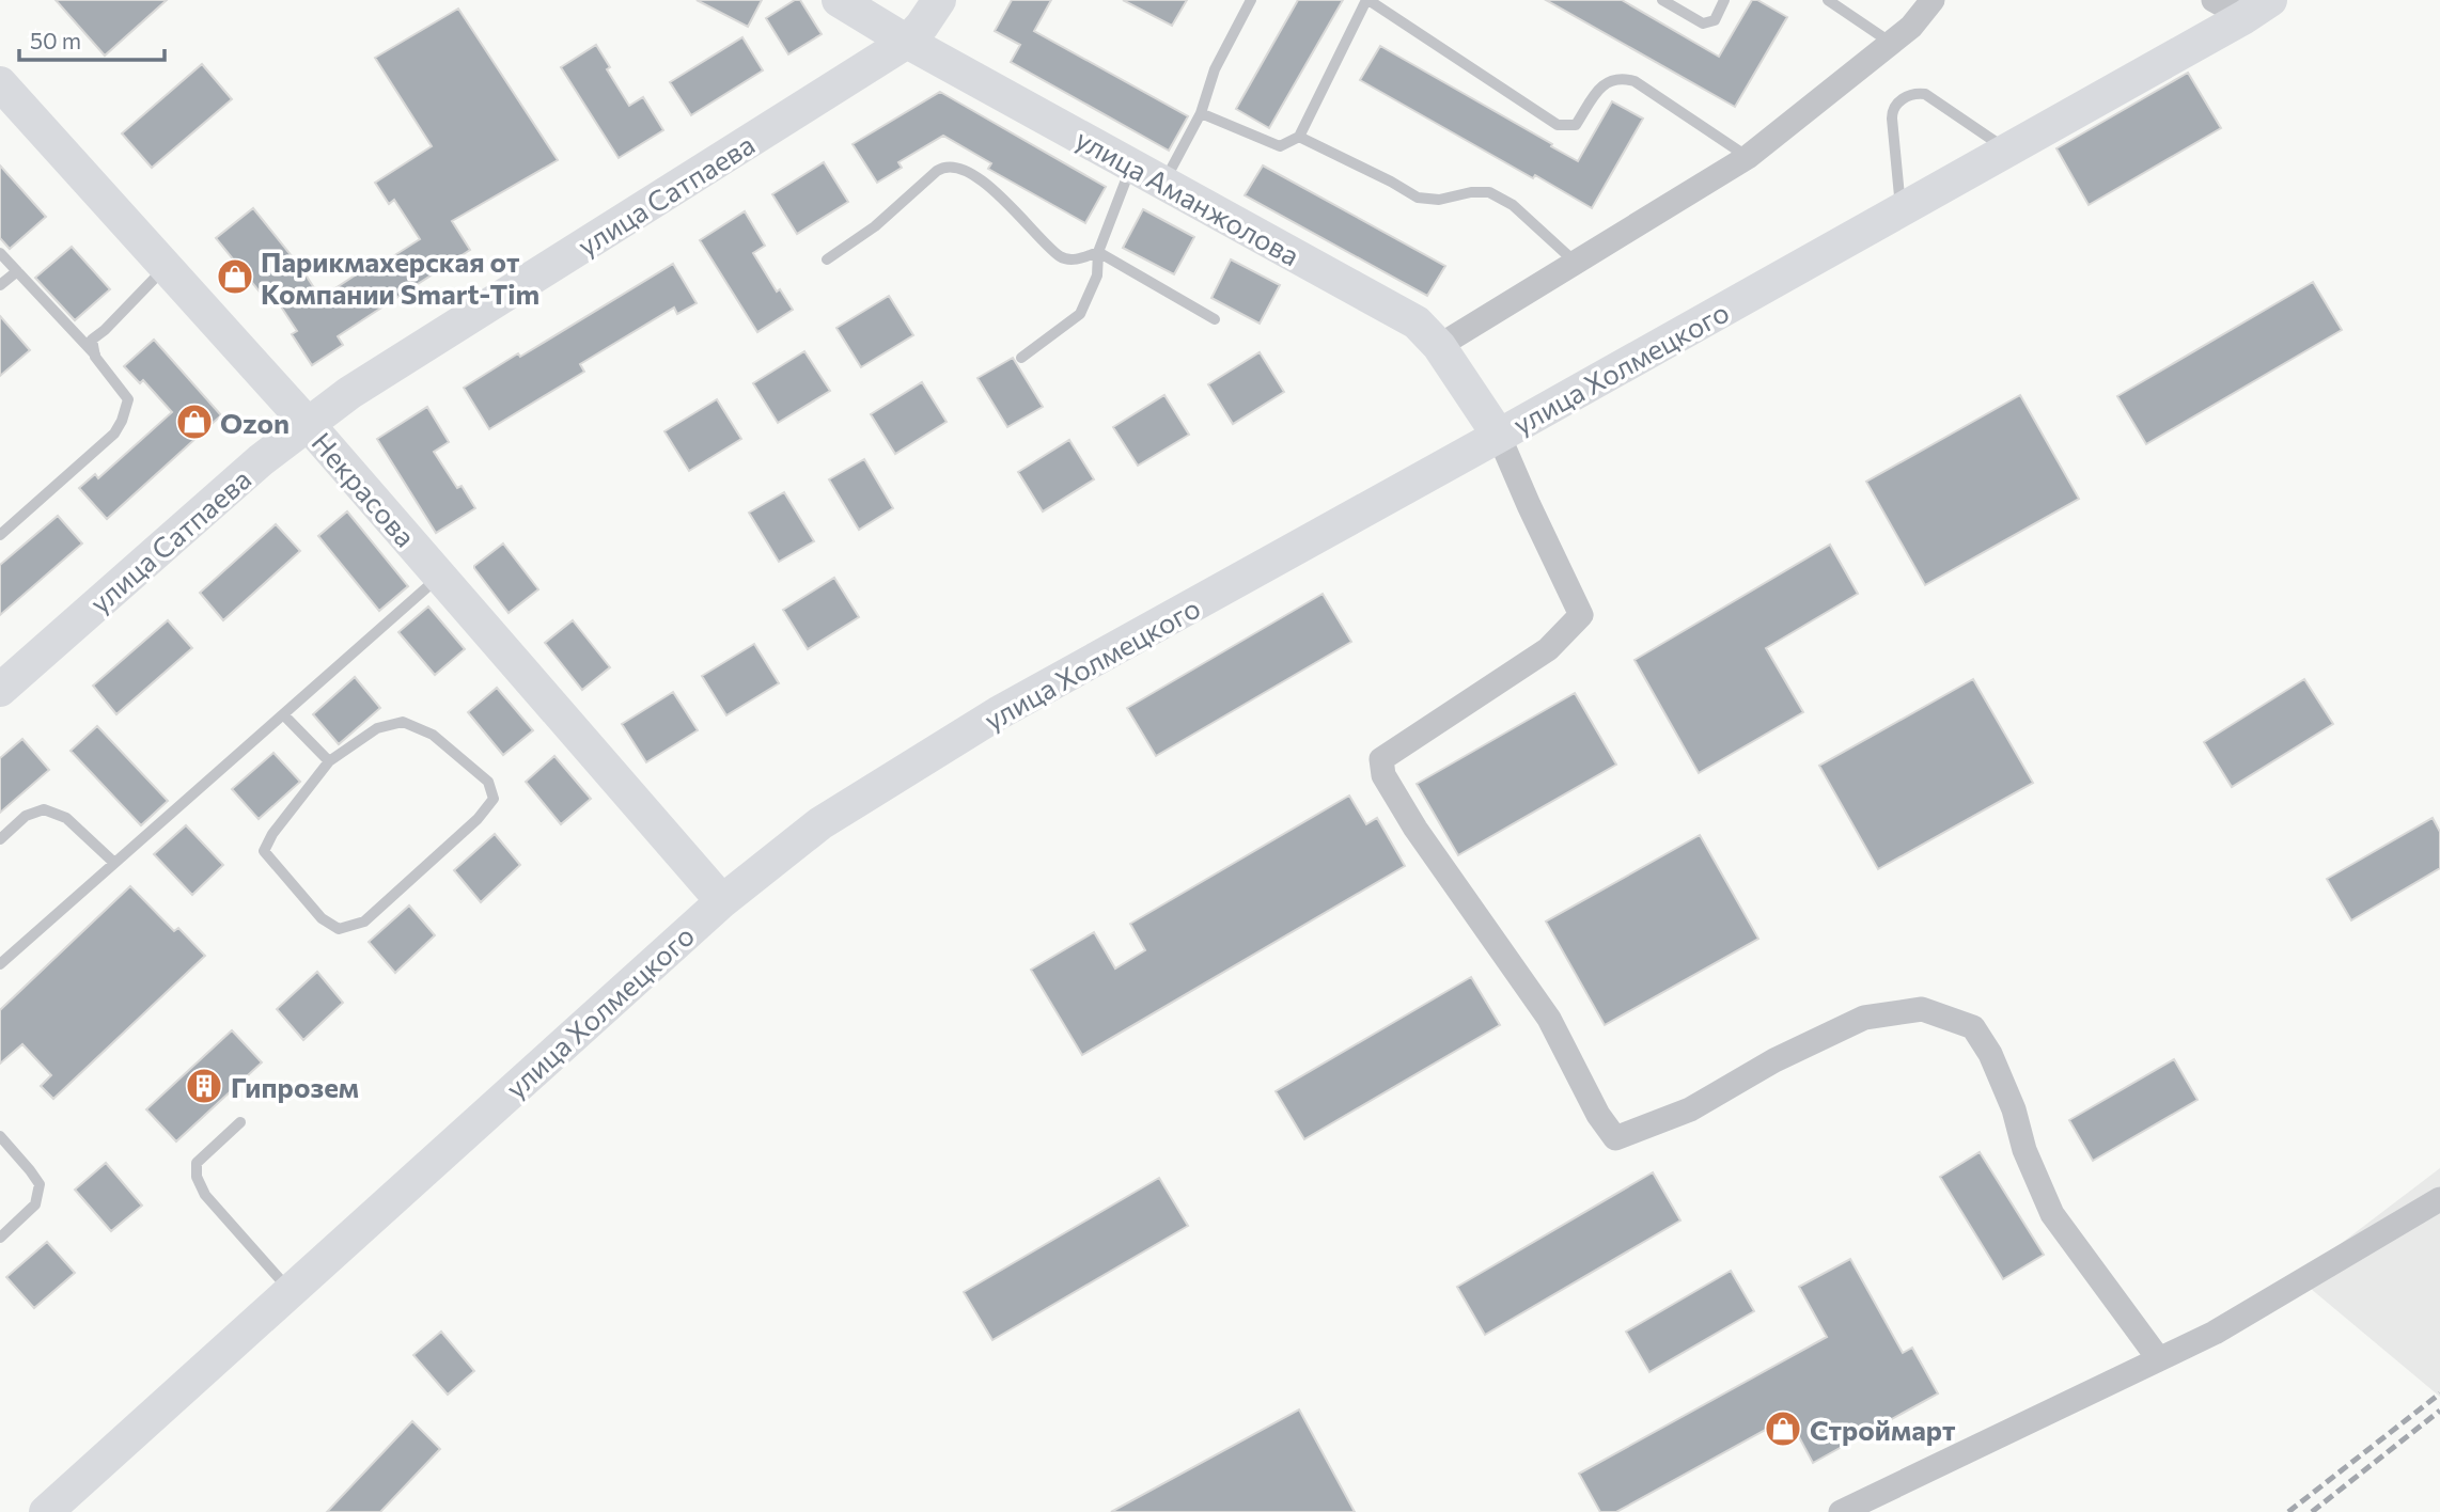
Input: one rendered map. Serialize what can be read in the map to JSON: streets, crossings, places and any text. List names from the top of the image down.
{
  "streets": {
    "street": [
      "улица Сатпаева",
      "улица Аманжолова",
      "улица Холмецкого",
      "Некрасова"
    ]
  },
  "crossings": [
    ["улица Сатпаева", "улица Аманжолова"],
    ["улица Сатпаева", "Некрасова"],
    ["улица Аманжолова", "улица Холмецкого"],
    ["улица Холмецкого", "Некрасова"]
  ],
  "places": {
    "shop": ["Парикмахерская от Компании Smart-Tim", "Ozon", "Строймарт"],
    "building": ["Гипрозем"]
  },
  "scale_bar": "50 m"
}
